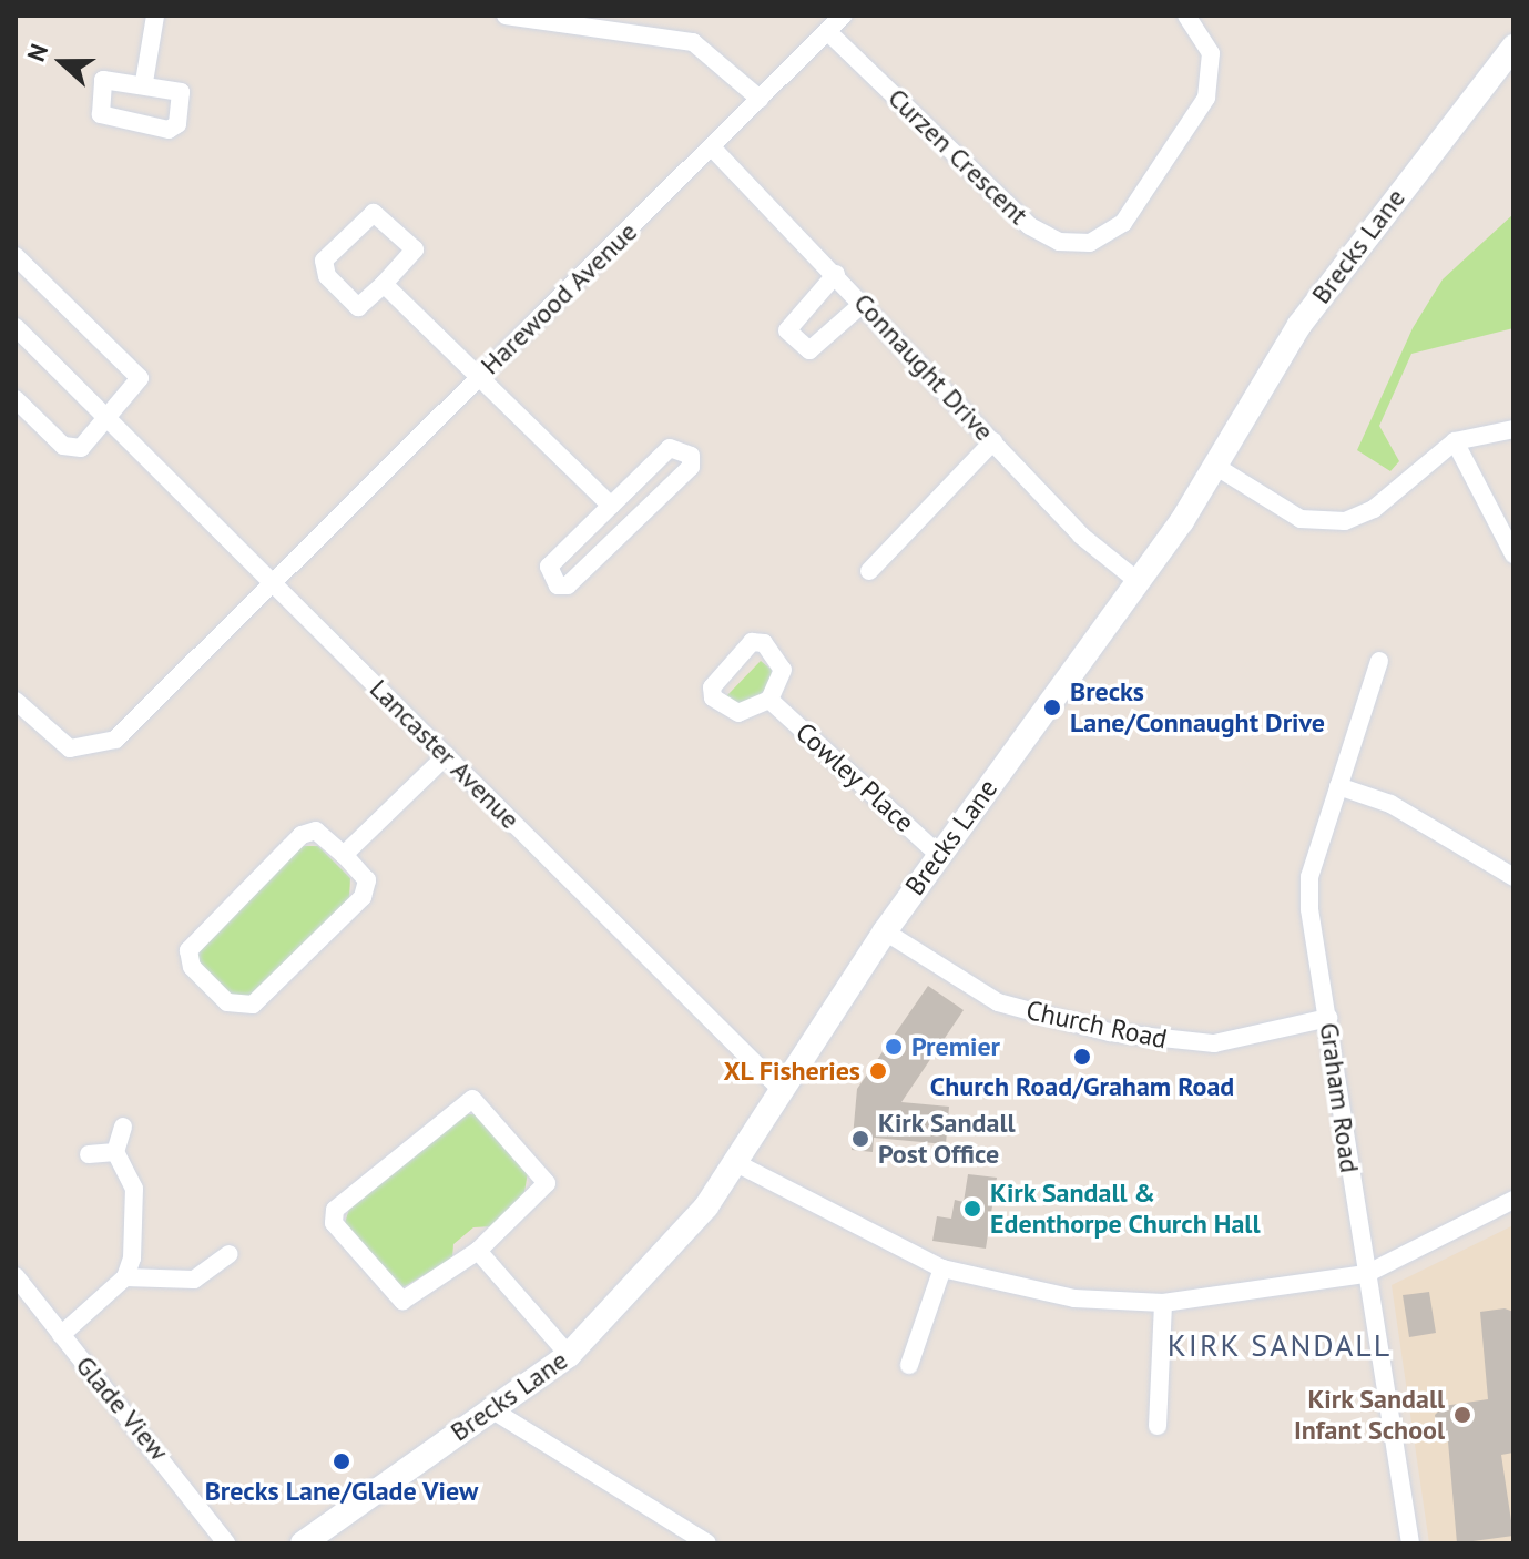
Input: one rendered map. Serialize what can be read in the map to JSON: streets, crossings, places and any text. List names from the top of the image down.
{
  "streets": {
    "street": [
      "Curzen Crescent",
      "Brecks Lane",
      "Harewood Avenue",
      "Connaught Drive",
      "Lancaster Avenue",
      "Cowley Place",
      "Church Road",
      "Graham Road",
      "Glade View"
    ]
  },
  "crossings": [
    ["Curzen Crescent", "Harewood Avenue"],
    ["Brecks Lane", "Connaught Drive"],
    ["Brecks Lane", "Lancaster Avenue"],
    ["Brecks Lane", "Cowley Place"],
    ["Brecks Lane", "Church Road"],
    ["Harewood Avenue", "Connaught Drive"],
    ["Harewood Avenue", "Lancaster Avenue"],
    ["Church Road", "Graham Road"]
  ],
  "districts": ["KIRK SANDALL"],
  "places": [
    "Brecks Lane/Connaught Drive",
    "Premier",
    "Church Road/Graham Road",
    "XL Fisheries",
    "Kirk Sandall Post Office",
    "Kirk Sandall & Edenthorpe Church Hall",
    "Kirk Sandall Infant School",
    "Brecks Lane/Glade View"
  ],
  "north": "left"
}
